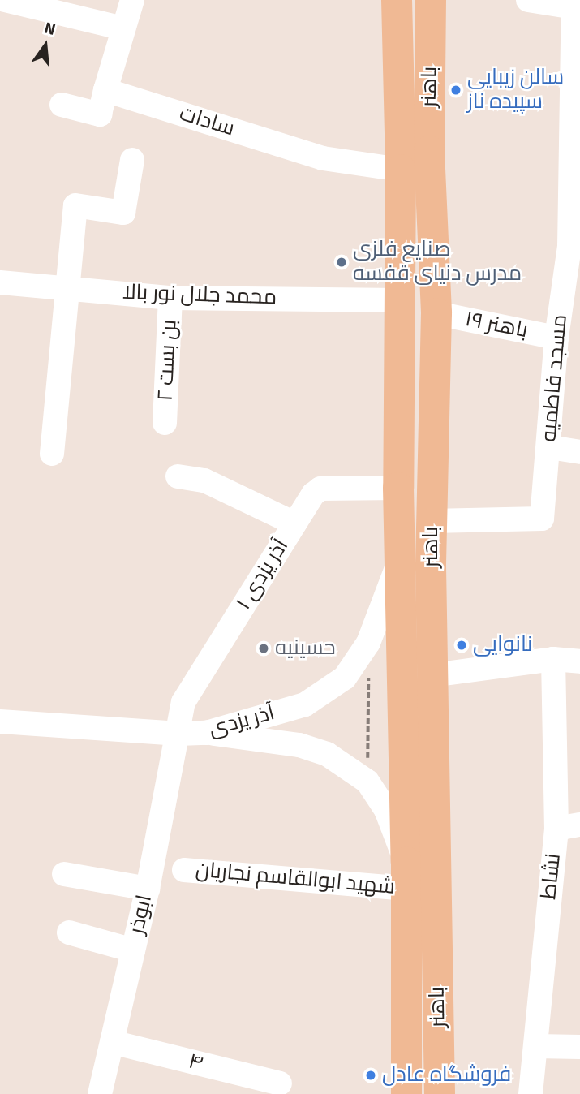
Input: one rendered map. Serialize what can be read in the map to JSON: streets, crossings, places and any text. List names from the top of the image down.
{
  "streets": {
    "main road": ["باهنر"],
    "street": [
      "سادات",
      "محمد جلال نور بالا",
      "باهنر ۱۹",
      "بن بست ۲",
      "مسجد فاطمیه",
      "آذر یزدی ۱",
      "آذر یزدی",
      "نشاط",
      "شهید ابوالقاسم نجاریان",
      "ابوذر",
      "۴"
    ]
  },
  "crossings": [
    ["باهنر", "سادات"],
    ["باهنر", "محمد جلال نور بالا"],
    ["باهنر", "باهنر ۱۹"],
    ["باهنر", "مسجد فاطمیه"],
    ["باهنر", "آذر یزدی ۱"],
    ["باهنر", "آذر یزدی"],
    ["باهنر", "شهید ابوالقاسم نجاریان"],
    ["محمد جلال نور بالا", "بن بست ۲"],
    ["باهنر ۱۹", "مسجد فاطمیه"],
    ["آذر یزدی ۱", "آذر یزدی"],
    ["آذر یزدی ۱", "ابوذر"],
    ["آذر یزدی", "ابوذر"],
    ["ابوذر", "۴"]
  ],
  "places": [
    "سالن زیبایی سپیده ناز",
    "صنایع فلزی مدرس دنیای قفسه",
    "نانوایی",
    "حسینیه",
    "فروشگاه عادل"
  ],
  "north": "top"
}
